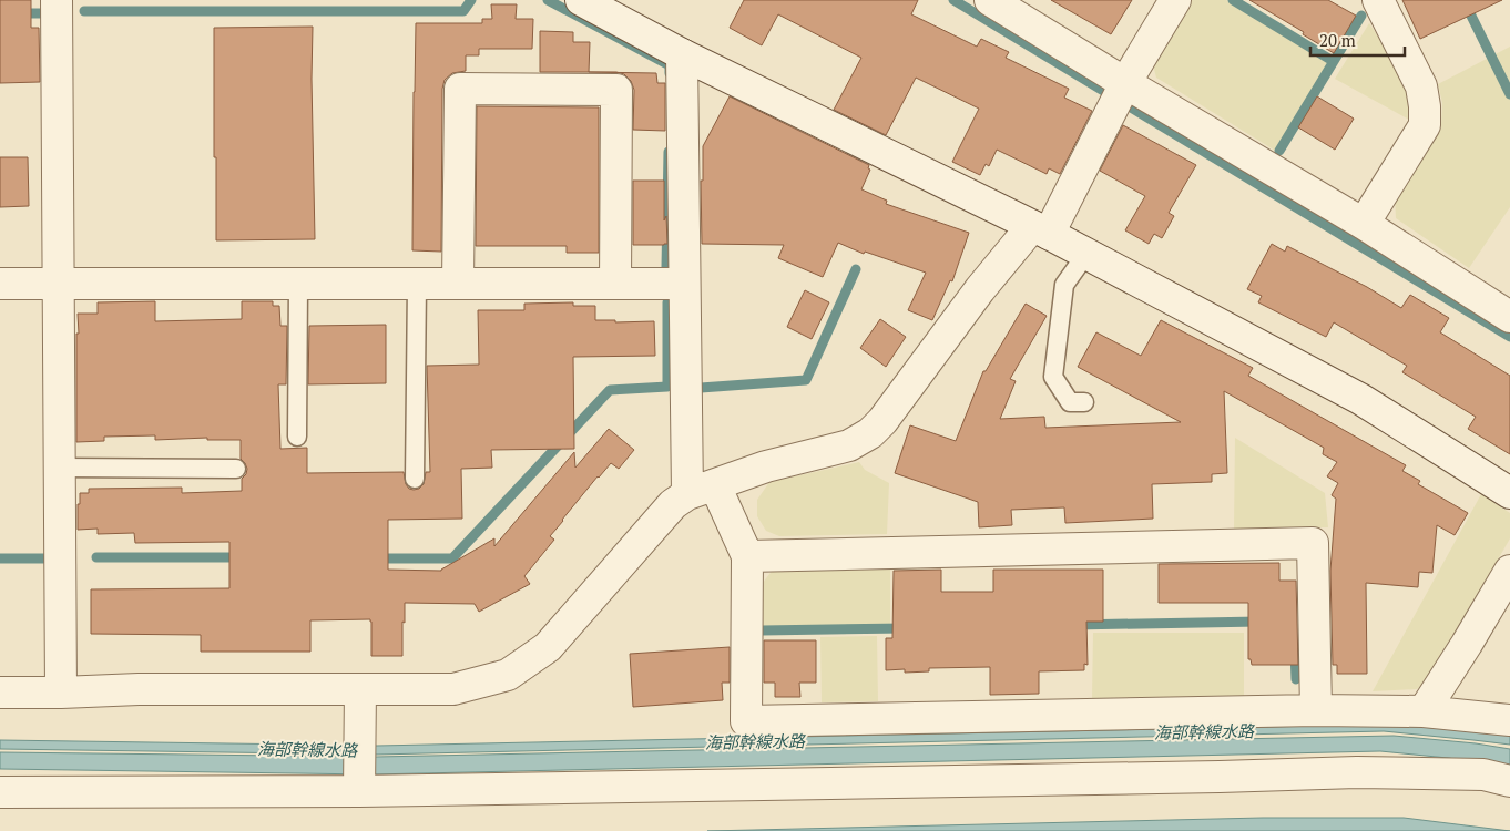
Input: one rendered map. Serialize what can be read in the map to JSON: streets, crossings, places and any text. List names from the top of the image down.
{
  "water": ["海部幹線水路"],
  "scale_bar": "20 m"
}
